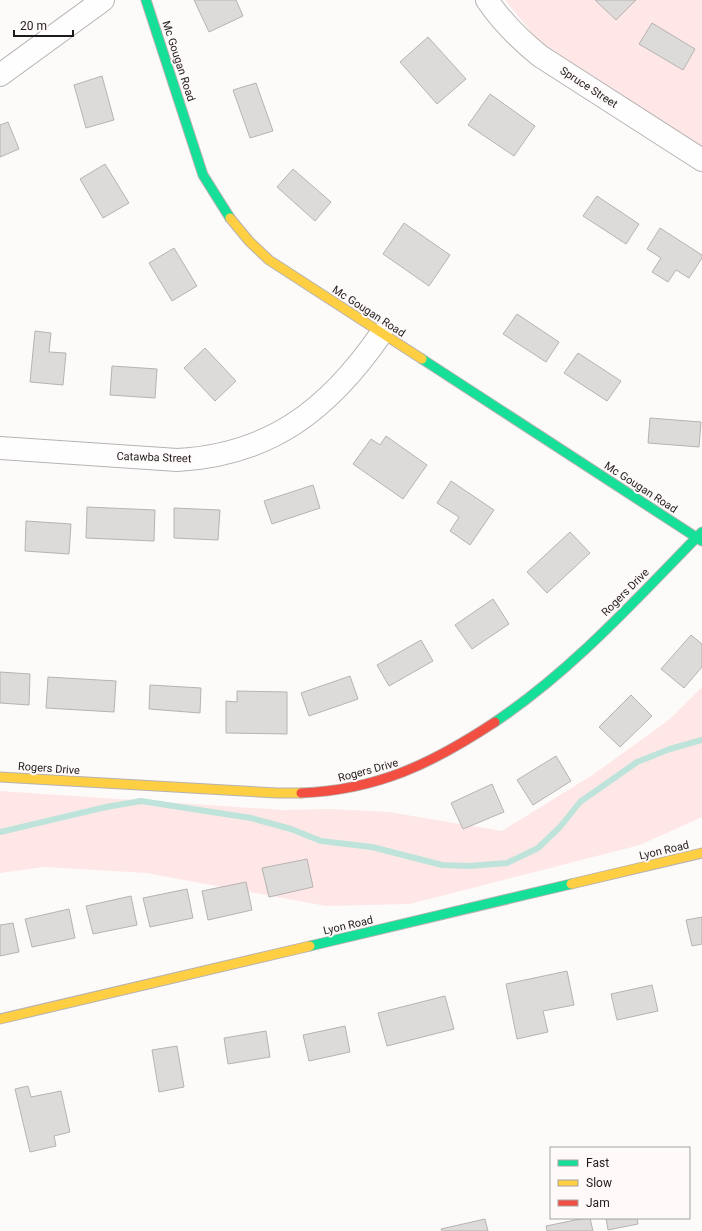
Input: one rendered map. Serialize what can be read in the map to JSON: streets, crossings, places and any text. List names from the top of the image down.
{
  "streets": {
    "street": [
      "Mc Gougan Road",
      "Spruce Street",
      "Catawba Street",
      "Rogers Drive",
      "Lyon Road"
    ]
  },
  "crossings": [
    ["Mc Gougan Road", "Catawba Street"],
    ["Mc Gougan Road", "Rogers Drive"]
  ],
  "legend": ["Fast", "Slow", "Jam"],
  "scale_bar": "20 m"
}
